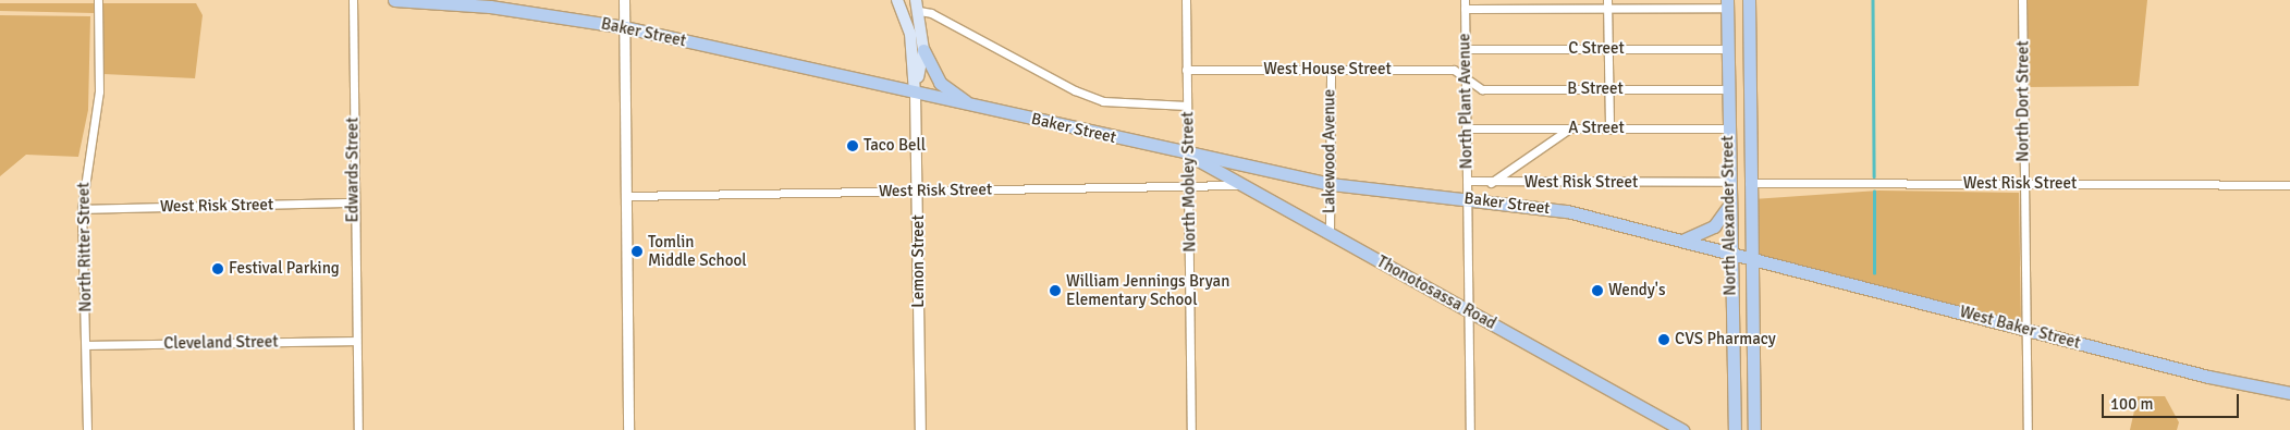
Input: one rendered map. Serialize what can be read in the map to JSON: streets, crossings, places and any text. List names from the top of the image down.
{
  "streets": {
    "main road": [
      "Baker Street",
      "North Alexander Street",
      "Thonotosassa Road",
      "West Baker Street"
    ],
    "street": [
      "C Street",
      "West House Street",
      "B Street",
      "North Plant Avenue",
      "North Dort Street",
      "A Street",
      "Lakewood Avenue",
      "Edwards Street",
      "North Mobley Street",
      "West Risk Street",
      "North Ritter Street",
      "Lemon Street",
      "Cleveland Street"
    ]
  },
  "crossings": [
    ["Baker Street", "North Plant Avenue"],
    ["Baker Street", "Lakewood Avenue"],
    ["Baker Street", "North Mobley Street"],
    ["Baker Street", "North Alexander Street"],
    ["Baker Street", "Lemon Street"],
    ["Baker Street", "Thonotosassa Road"],
    ["Baker Street", "West Baker Street"],
    ["C Street", "North Plant Avenue"],
    ["C Street", "North Alexander Street"],
    ["West House Street", "B Street"],
    ["West House Street", "North Plant Avenue"],
    ["West House Street", "Lakewood Avenue"],
    ["West House Street", "North Mobley Street"],
    ["B Street", "North Plant Avenue"],
    ["B Street", "North Alexander Street"],
    ["North Plant Avenue", "A Street"],
    ["North Plant Avenue", "West Risk Street"],
    ["North Plant Avenue", "Thonotosassa Road"],
    ["North Dort Street", "West Risk Street"],
    ["North Dort Street", "West Baker Street"],
    ["A Street", "North Alexander Street"],
    ["Lakewood Avenue", "Thonotosassa Road"],
    ["Edwards Street", "West Risk Street"],
    ["Edwards Street", "Cleveland Street"],
    ["North Mobley Street", "West Risk Street"],
    ["North Mobley Street", "Thonotosassa Road"],
    ["West Risk Street", "North Alexander Street"],
    ["West Risk Street", "North Ritter Street"],
    ["West Risk Street", "Lemon Street"],
    ["West Risk Street", "Thonotosassa Road"],
    ["North Alexander Street", "West Baker Street"],
    ["North Ritter Street", "Cleveland Street"]
  ],
  "places": [
    "Taco Bell",
    "Tomlin Middle School",
    "Festival Parking",
    "William Jennings Bryan Elementary School",
    "Wendy's",
    "CVS Pharmacy"
  ],
  "scale_bar": "100 m"
}
